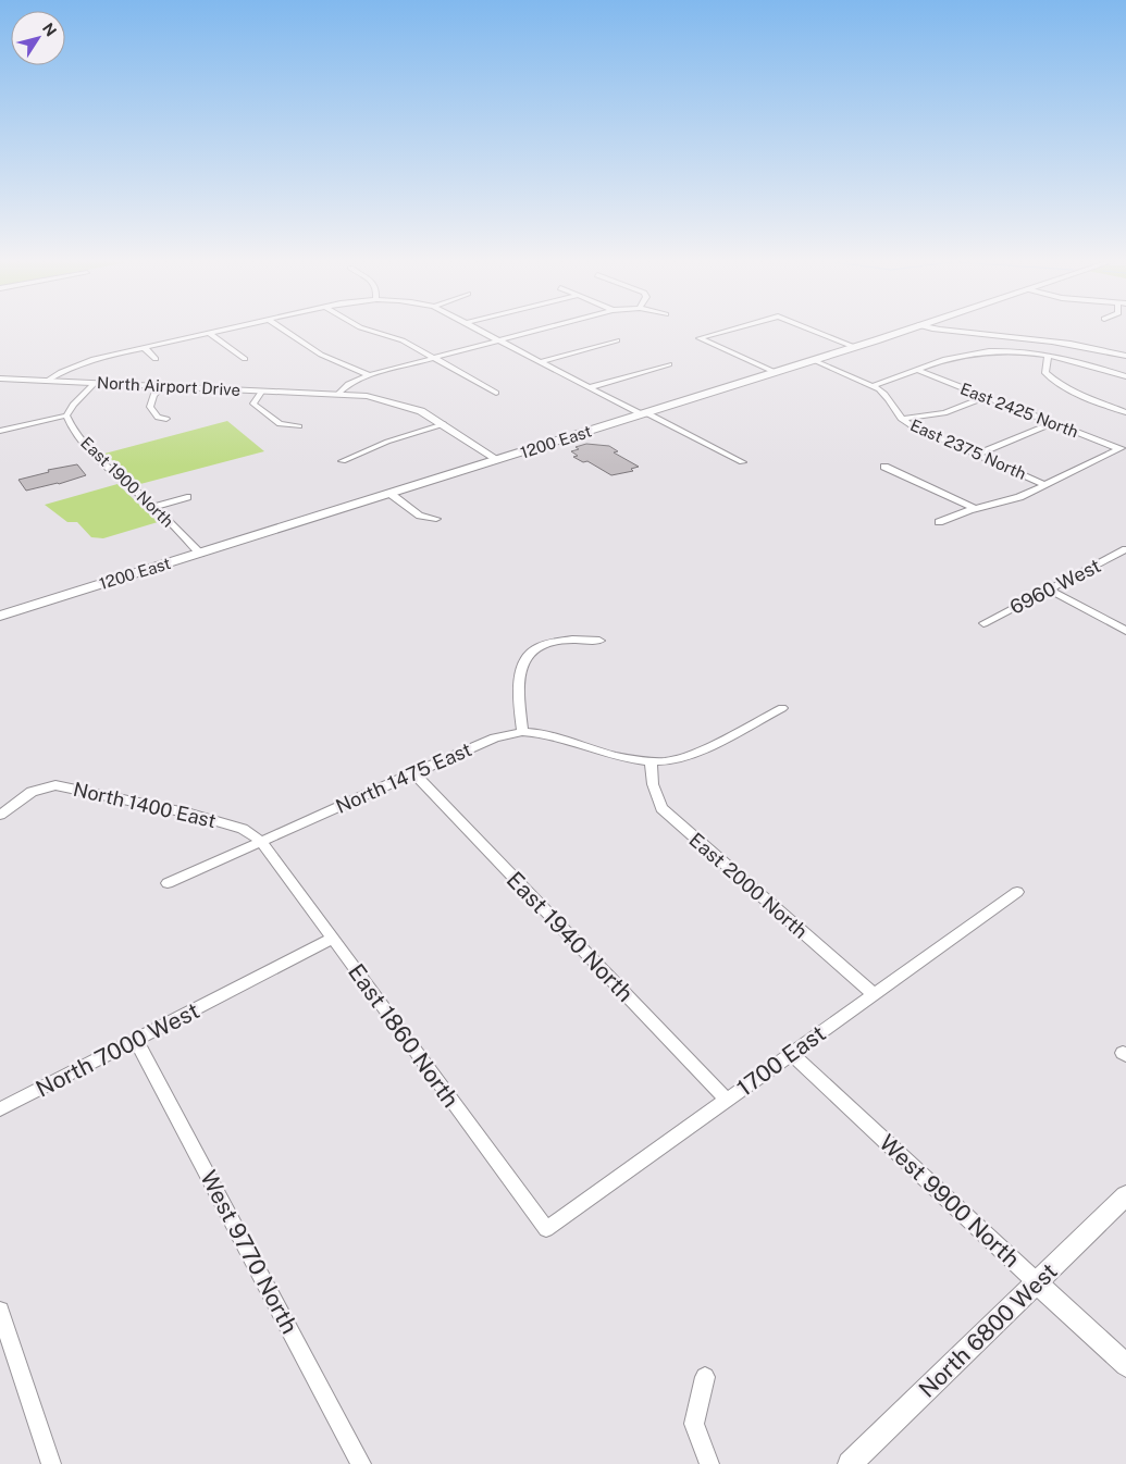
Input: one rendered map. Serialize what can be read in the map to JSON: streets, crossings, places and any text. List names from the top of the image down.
{
  "streets": {
    "main road": ["1200 East"],
    "street": [
      "North Airport Drive",
      "East 2425 North",
      "East 2375 North",
      "East 1900 North",
      "6960 West",
      "North 1475 East",
      "North 1400 East",
      "East 2000 North",
      "East 1940 North",
      "East 1860 North",
      "North 7000 West",
      "1700 East",
      "West 9900 North",
      "West 9770 North",
      "North 6800 West"
    ]
  },
  "crossings": [
    ["North Airport Drive", "1200 East"],
    ["1200 East", "East 2375 North"],
    ["1200 East", "East 1900 North"],
    ["North 1475 East", "North 1400 East"],
    ["North 1475 East", "East 2000 North"],
    ["North 1475 East", "East 1940 North"],
    ["North 1475 East", "East 1860 North"],
    ["North 1400 East", "East 1860 North"],
    ["East 2000 North", "1700 East"],
    ["East 1940 North", "1700 East"],
    ["East 1860 North", "North 7000 West"],
    ["East 1860 North", "1700 East"],
    ["North 7000 West", "West 9770 North"],
    ["1700 East", "West 9900 North"],
    ["West 9900 North", "North 6800 West"]
  ],
  "north": "top right"
}
